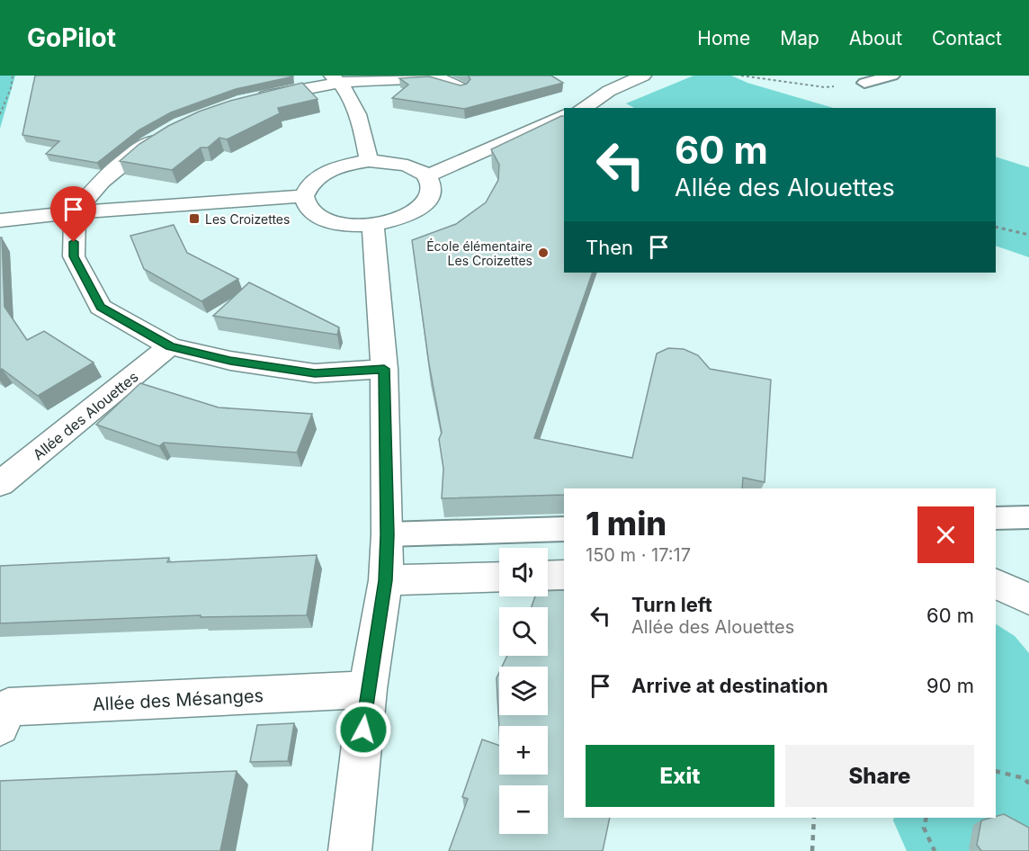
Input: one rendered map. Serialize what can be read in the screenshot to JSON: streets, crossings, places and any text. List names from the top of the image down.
{
  "streets": {
    "street": ["Allée des Alouettes", "Allée des Mésanges"]
  },
  "places": {
    "transit": ["Les Croizettes"],
    "other": ["École élémentaire Les Croizettes"]
  },
  "page": {
    "header": "GoPilot",
    "nav": [
      "Home",
      "Map",
      "About",
      "Contact"
    ],
    "turn": ["60 m", "Allée des Alouettes"],
    "then": "Then",
    "heading": ["1 min", "150 m · 17:17"],
    "map_buttons": ["+", "−"],
    "list": [
      {
        "name": "Turn left",
        "note": "Allée des Alouettes",
        "value": "60 m"
      },
      {
        "name": "Arrive at destination",
        "value": "90 m"
      }
    ],
    "buttons": ["Exit", "Share"]
  }
}
